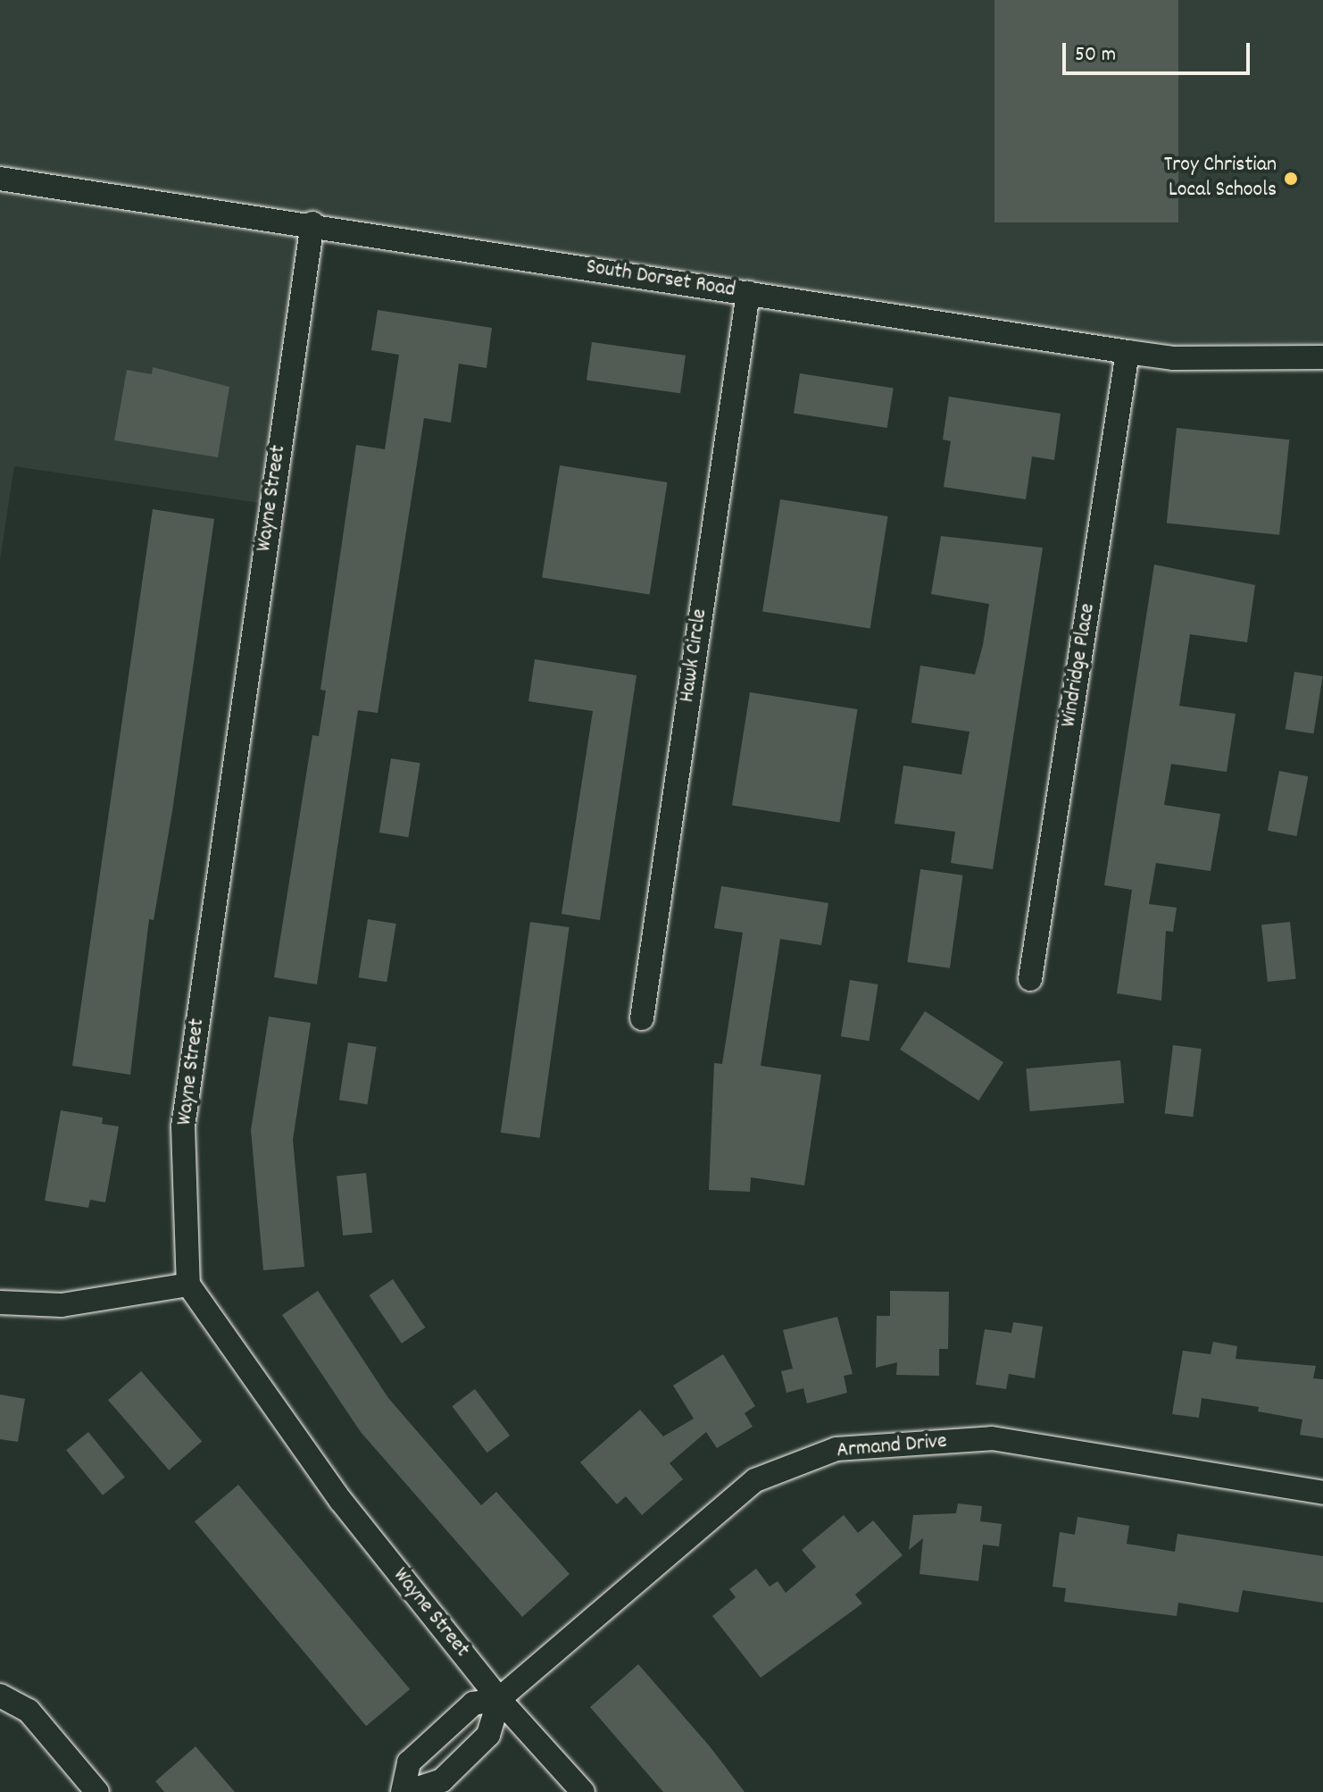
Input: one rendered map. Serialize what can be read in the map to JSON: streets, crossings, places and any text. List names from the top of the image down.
{
  "streets": {
    "street": [
      "South Dorset Road",
      "Wayne Street",
      "Hawk Circle",
      "Windridge Place",
      "Armand Drive"
    ]
  },
  "crossings": [
    ["South Dorset Road", "Wayne Street"],
    ["South Dorset Road", "Hawk Circle"],
    ["South Dorset Road", "Windridge Place"],
    ["Wayne Street", "Armand Drive"]
  ],
  "places": ["Troy Christian Local Schools"],
  "scale_bar": "50 m"
}
